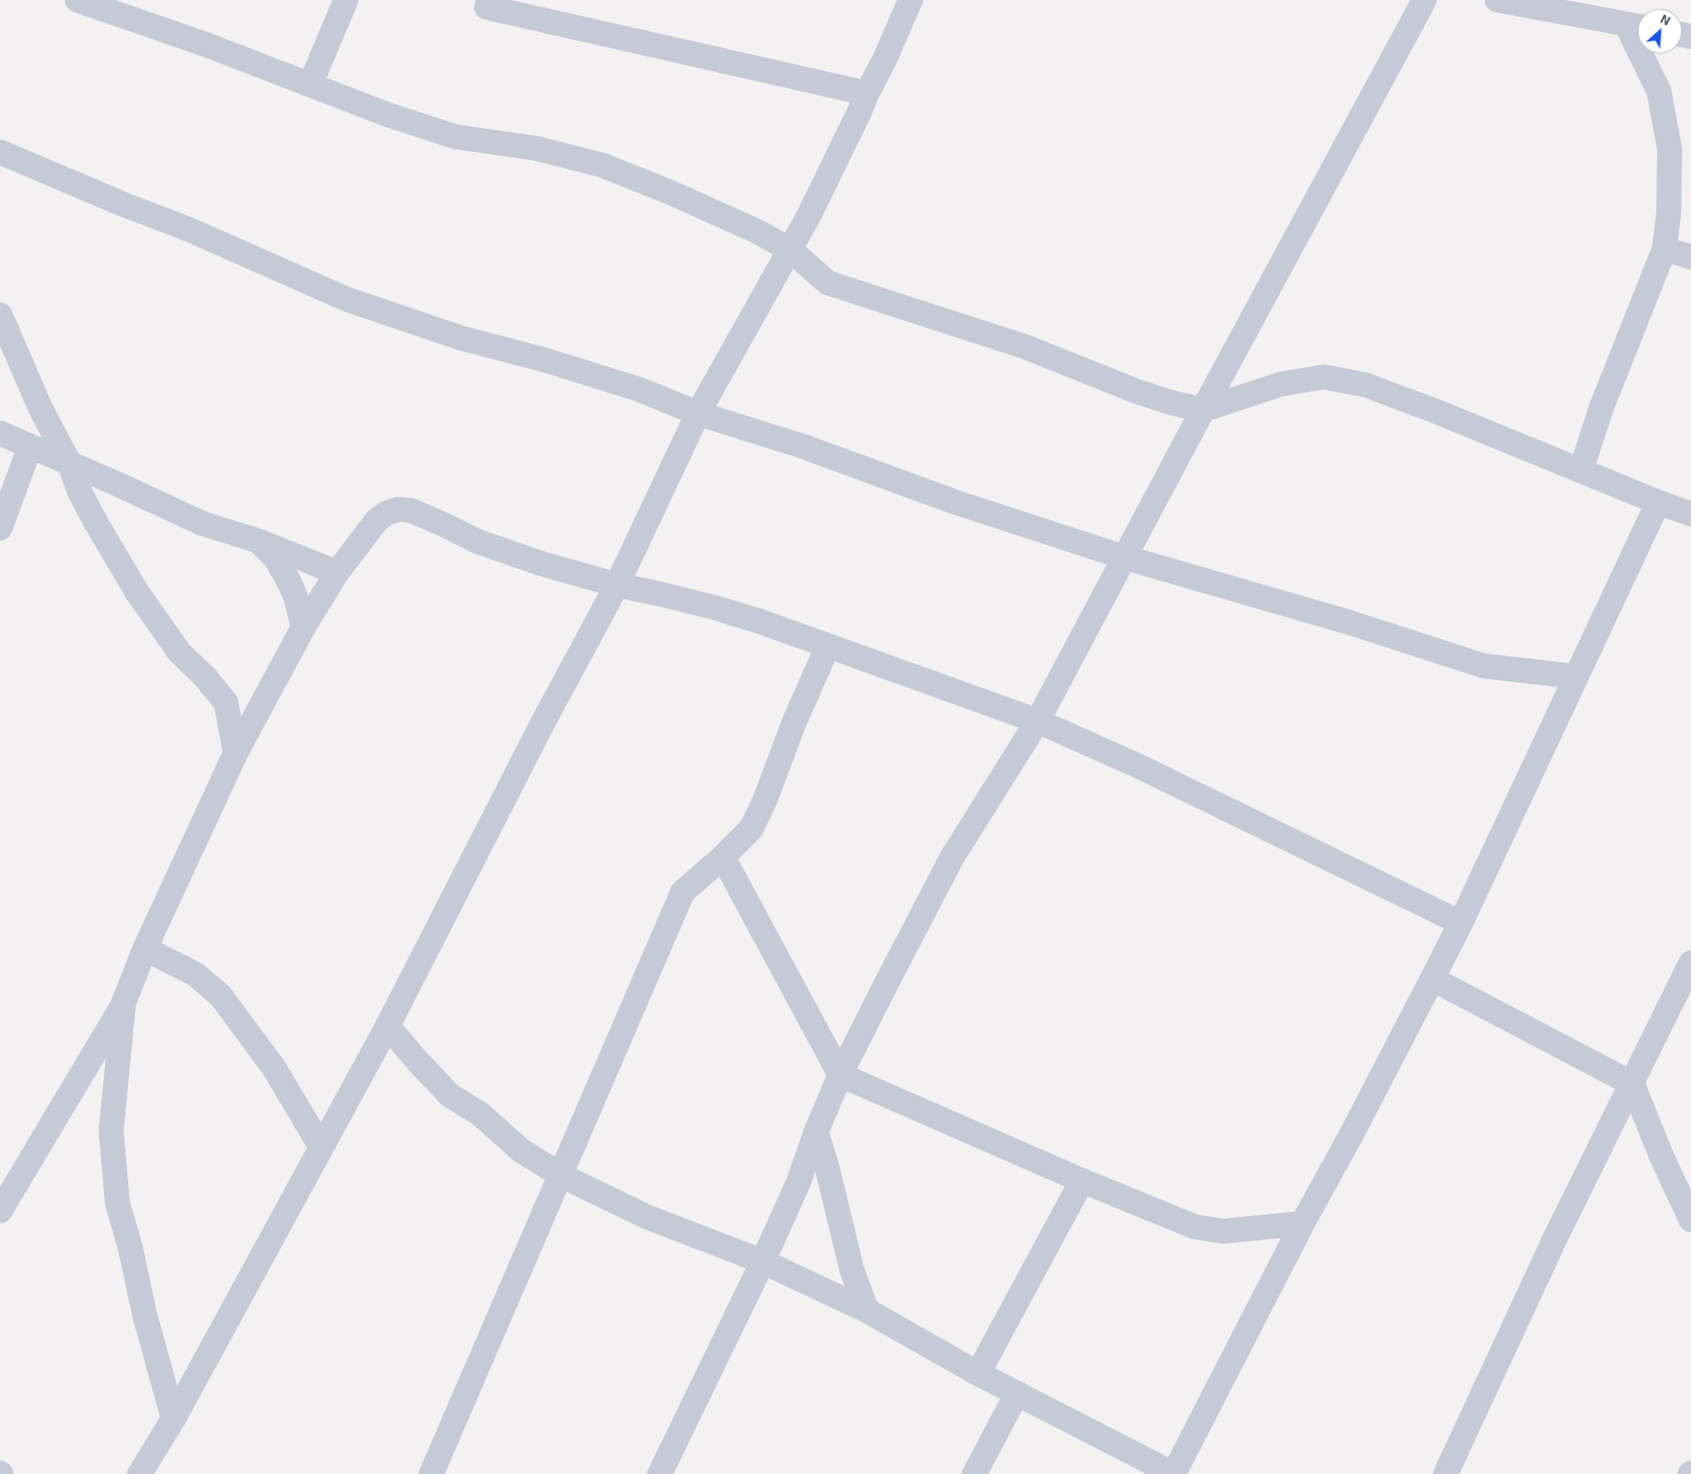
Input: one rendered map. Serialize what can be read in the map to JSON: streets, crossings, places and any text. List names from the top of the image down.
{
  "north": "top right"
}
